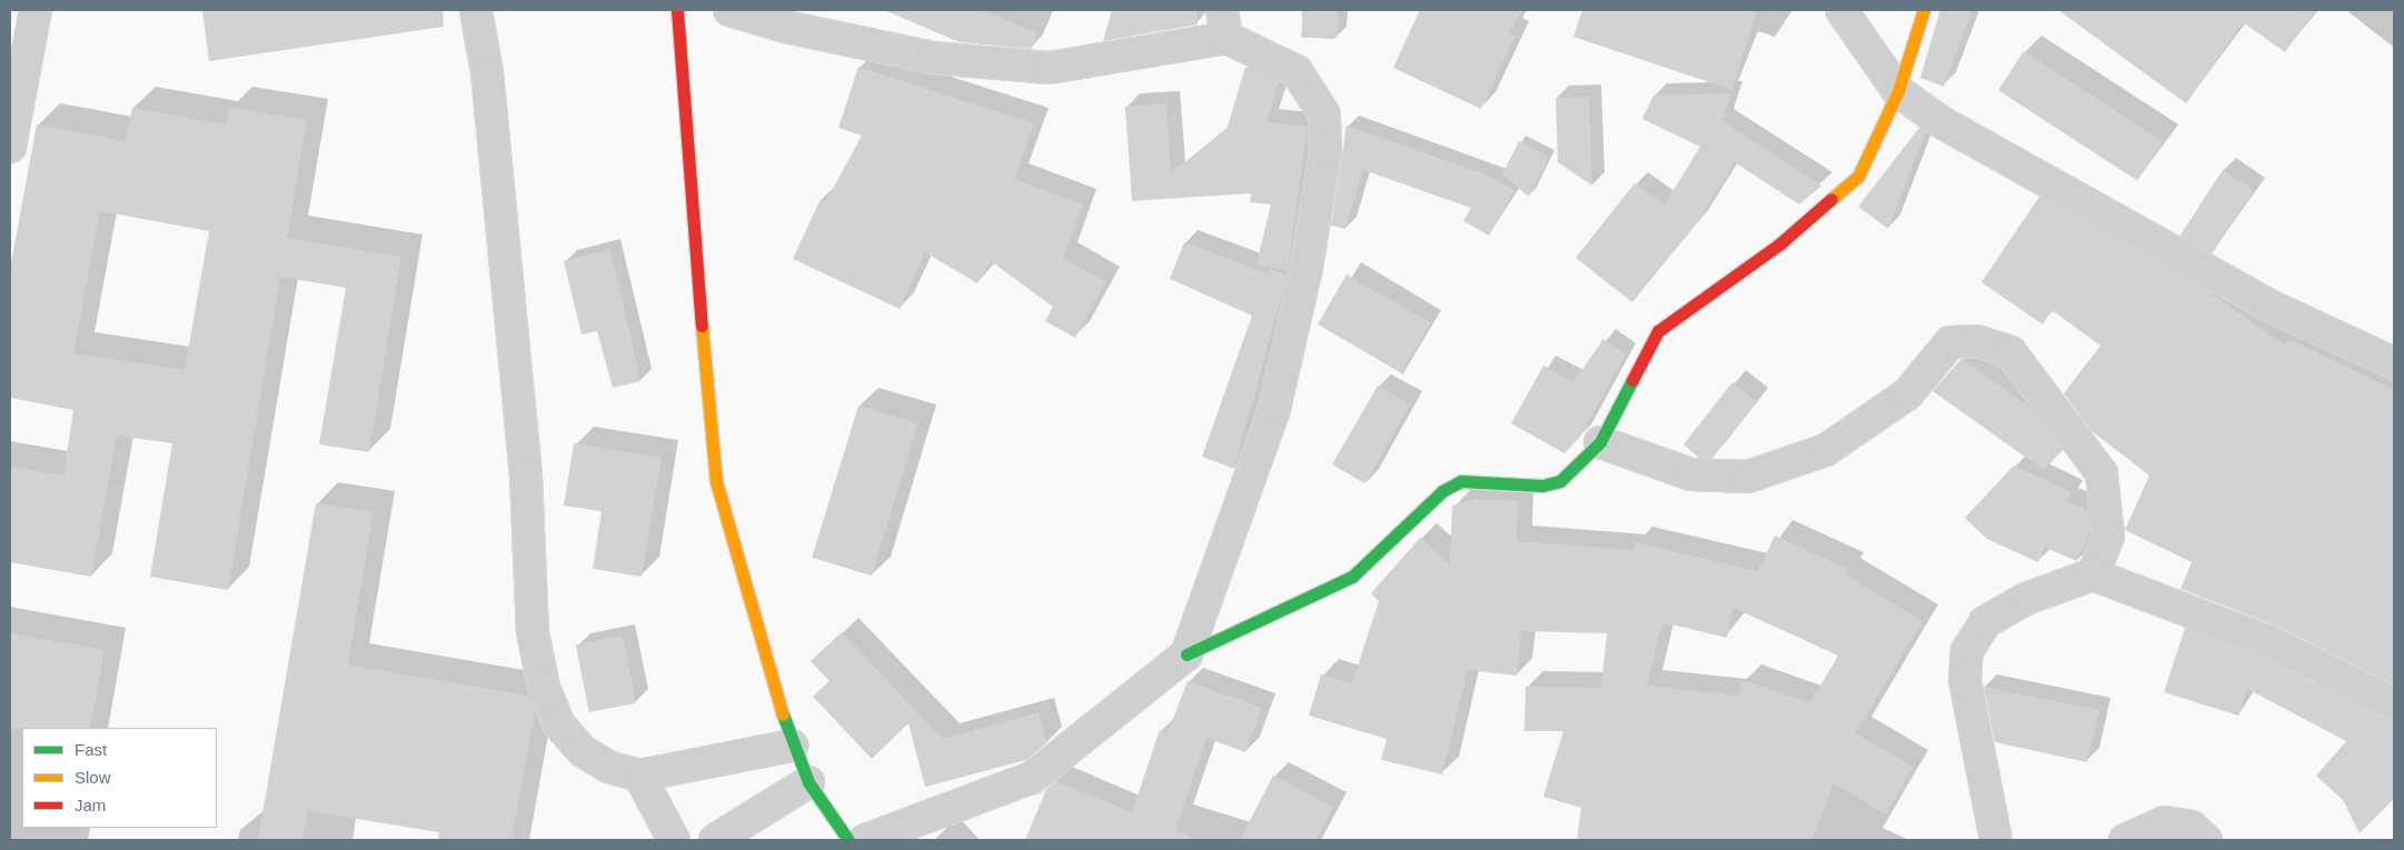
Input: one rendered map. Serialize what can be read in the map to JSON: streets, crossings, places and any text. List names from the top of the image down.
{
  "legend": ["Fast", "Slow", "Jam"]
}
